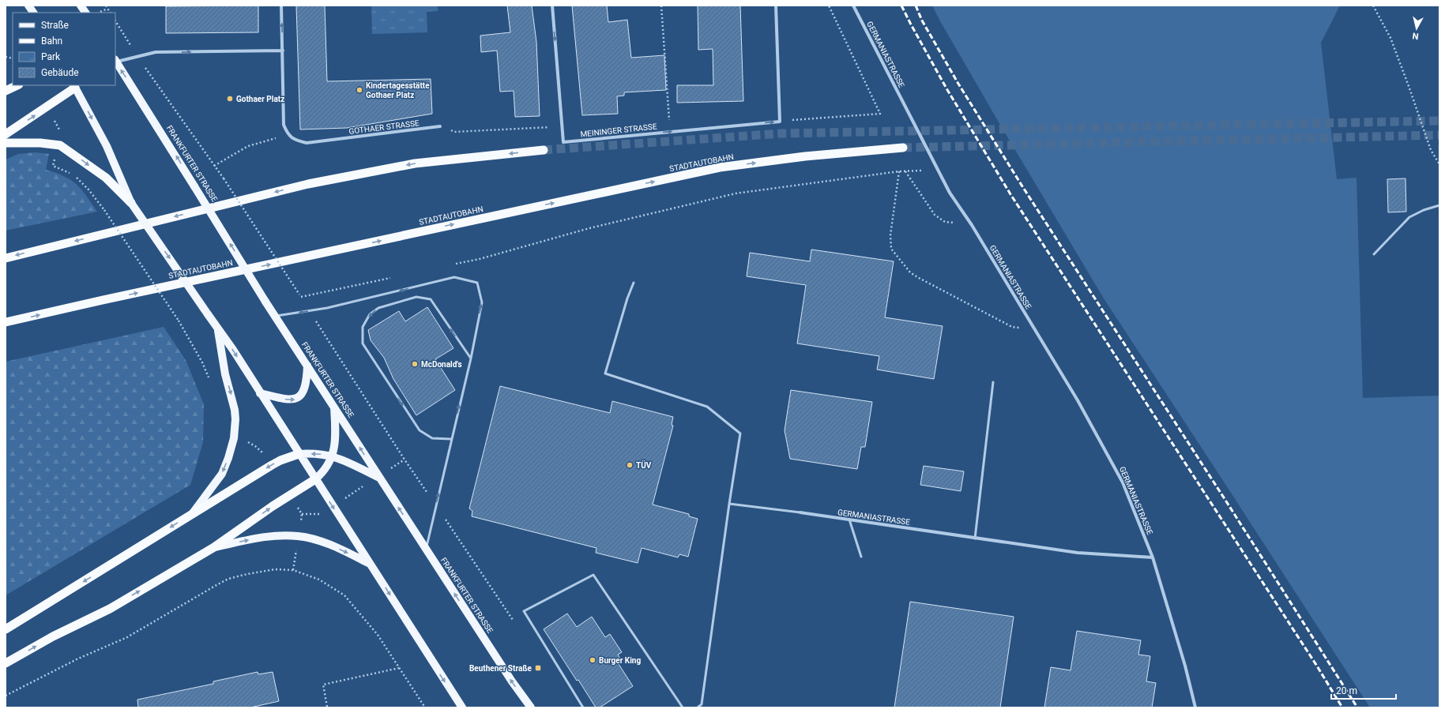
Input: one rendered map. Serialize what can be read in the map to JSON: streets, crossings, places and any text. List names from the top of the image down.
{
  "streets": {
    "highway": ["STADTAUTOBAHN"],
    "main road": ["FRANKFURTER STRASSE"],
    "street": ["GERMANIASTRASSE", "GOTHAER STRASSE", "MEININGER STRASSE"]
  },
  "places": {
    "other": [
      "Kindertagesstätte Gothaer Platz",
      "Gothaer Platz",
      "McDonald's",
      "TÜV",
      "Burger King"
    ],
    "transit": ["Beuthener Straße"]
  },
  "legend": [
    "Straße",
    "Bahn",
    "Park",
    "Gebäude"
  ],
  "scale_bar": "20 m",
  "north": "bottom"
}
